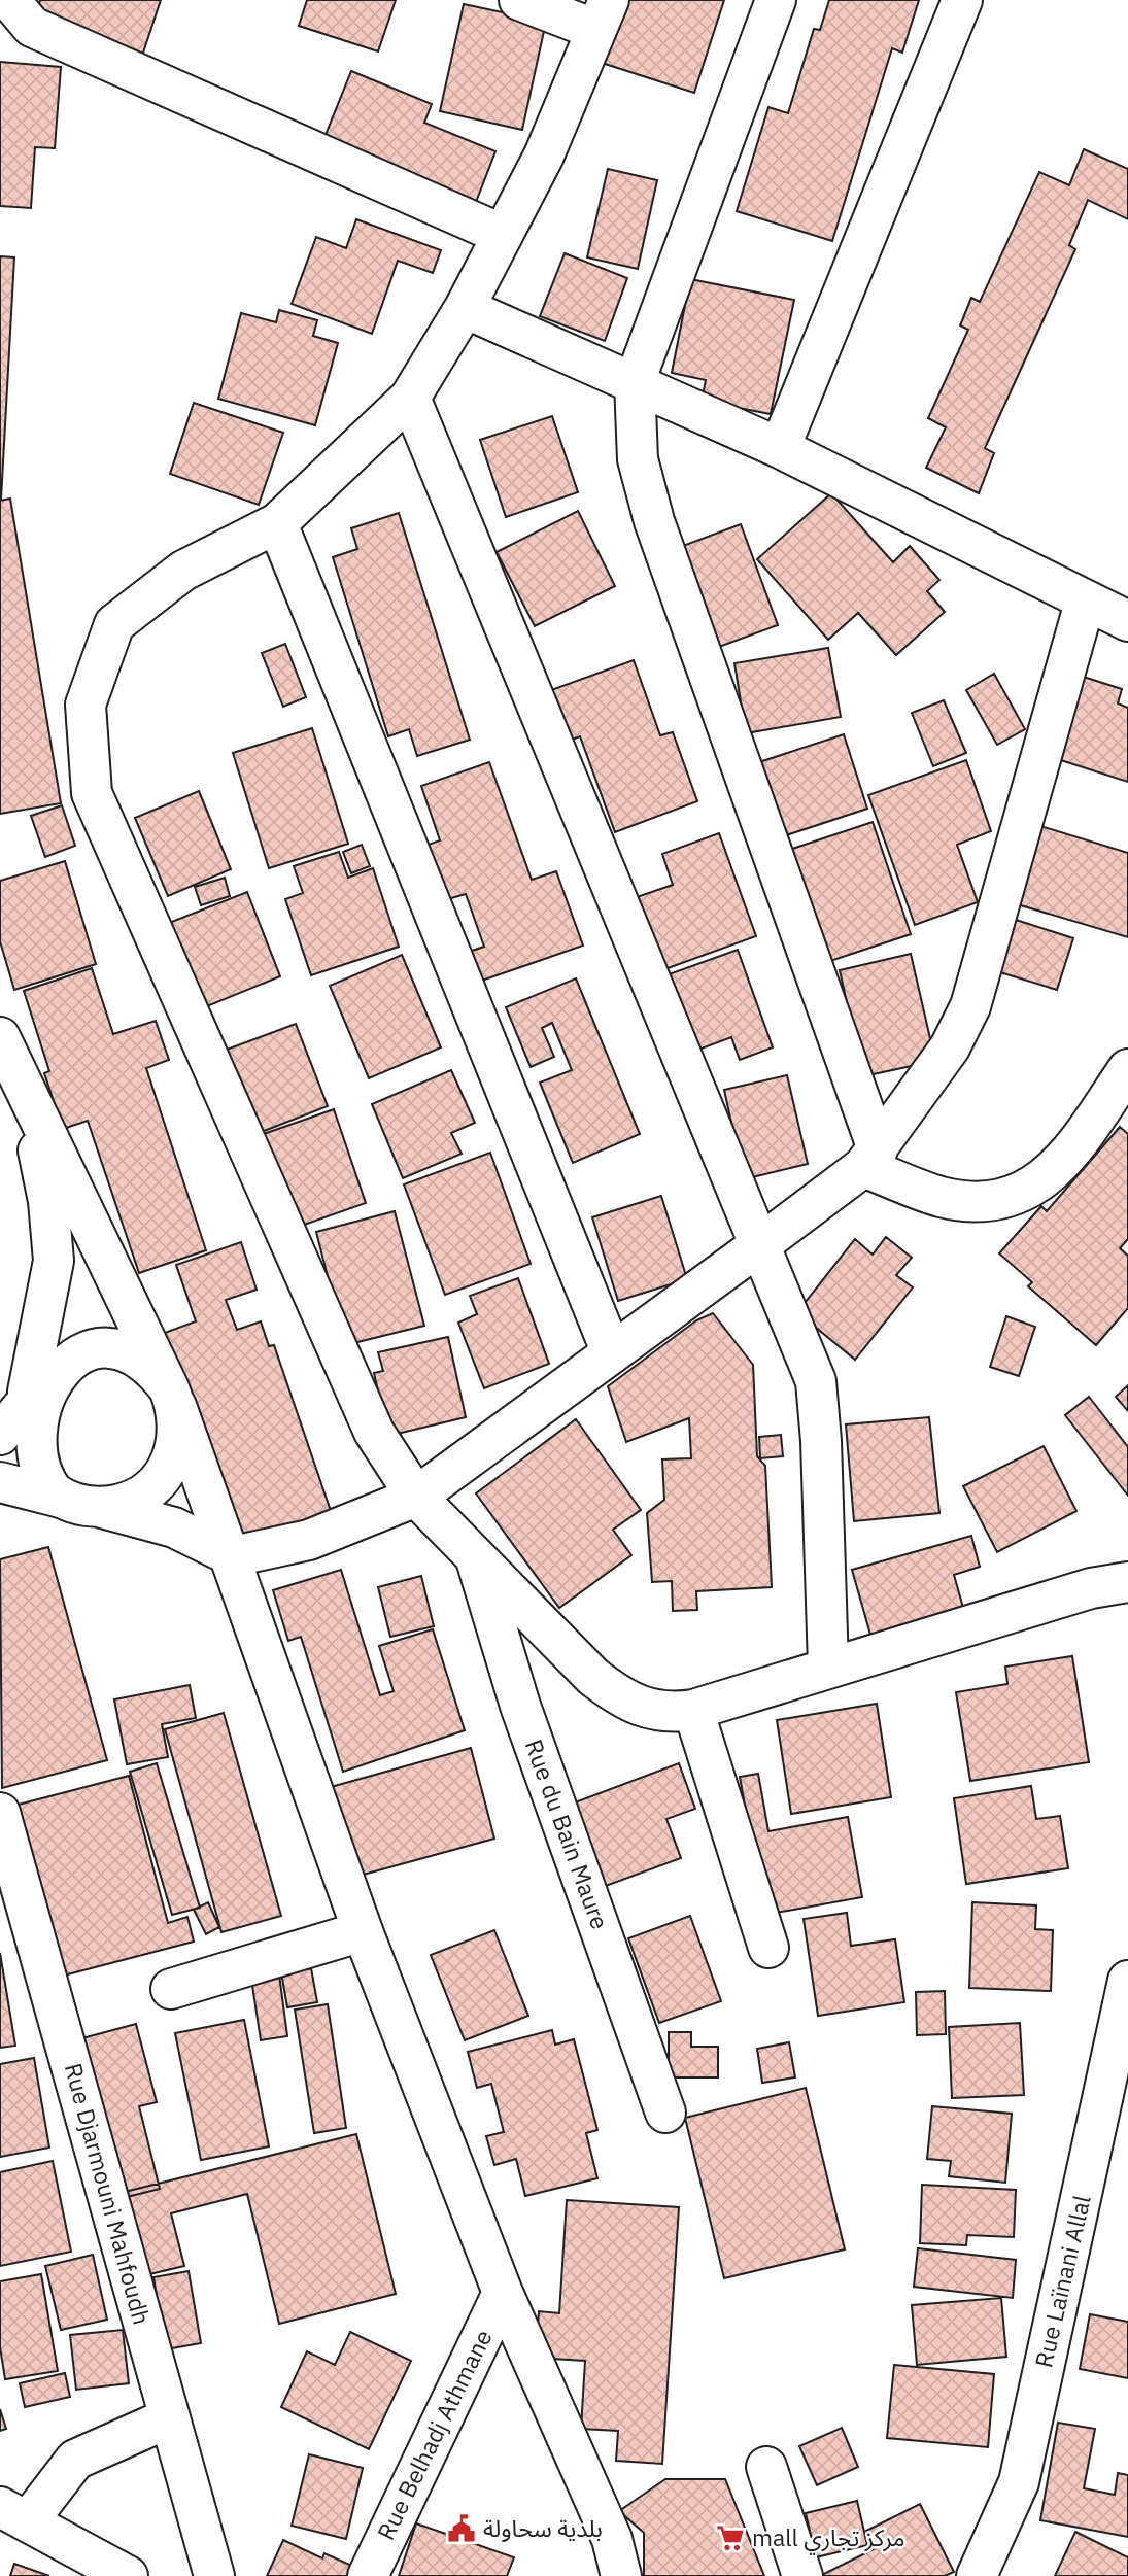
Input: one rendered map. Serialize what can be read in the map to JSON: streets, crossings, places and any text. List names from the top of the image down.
{
  "streets": {
    "street": [
      "Rue du Bain Maure",
      "Rue Djarmouni Mahfoudh",
      "Rue Laïnani Allal",
      "Rue Belhadj Athmane"
    ]
  },
  "places": {
    "public building": ["بلدية سحاولة"],
    "supermarket": ["mall مركز تجاري"]
  }
}
